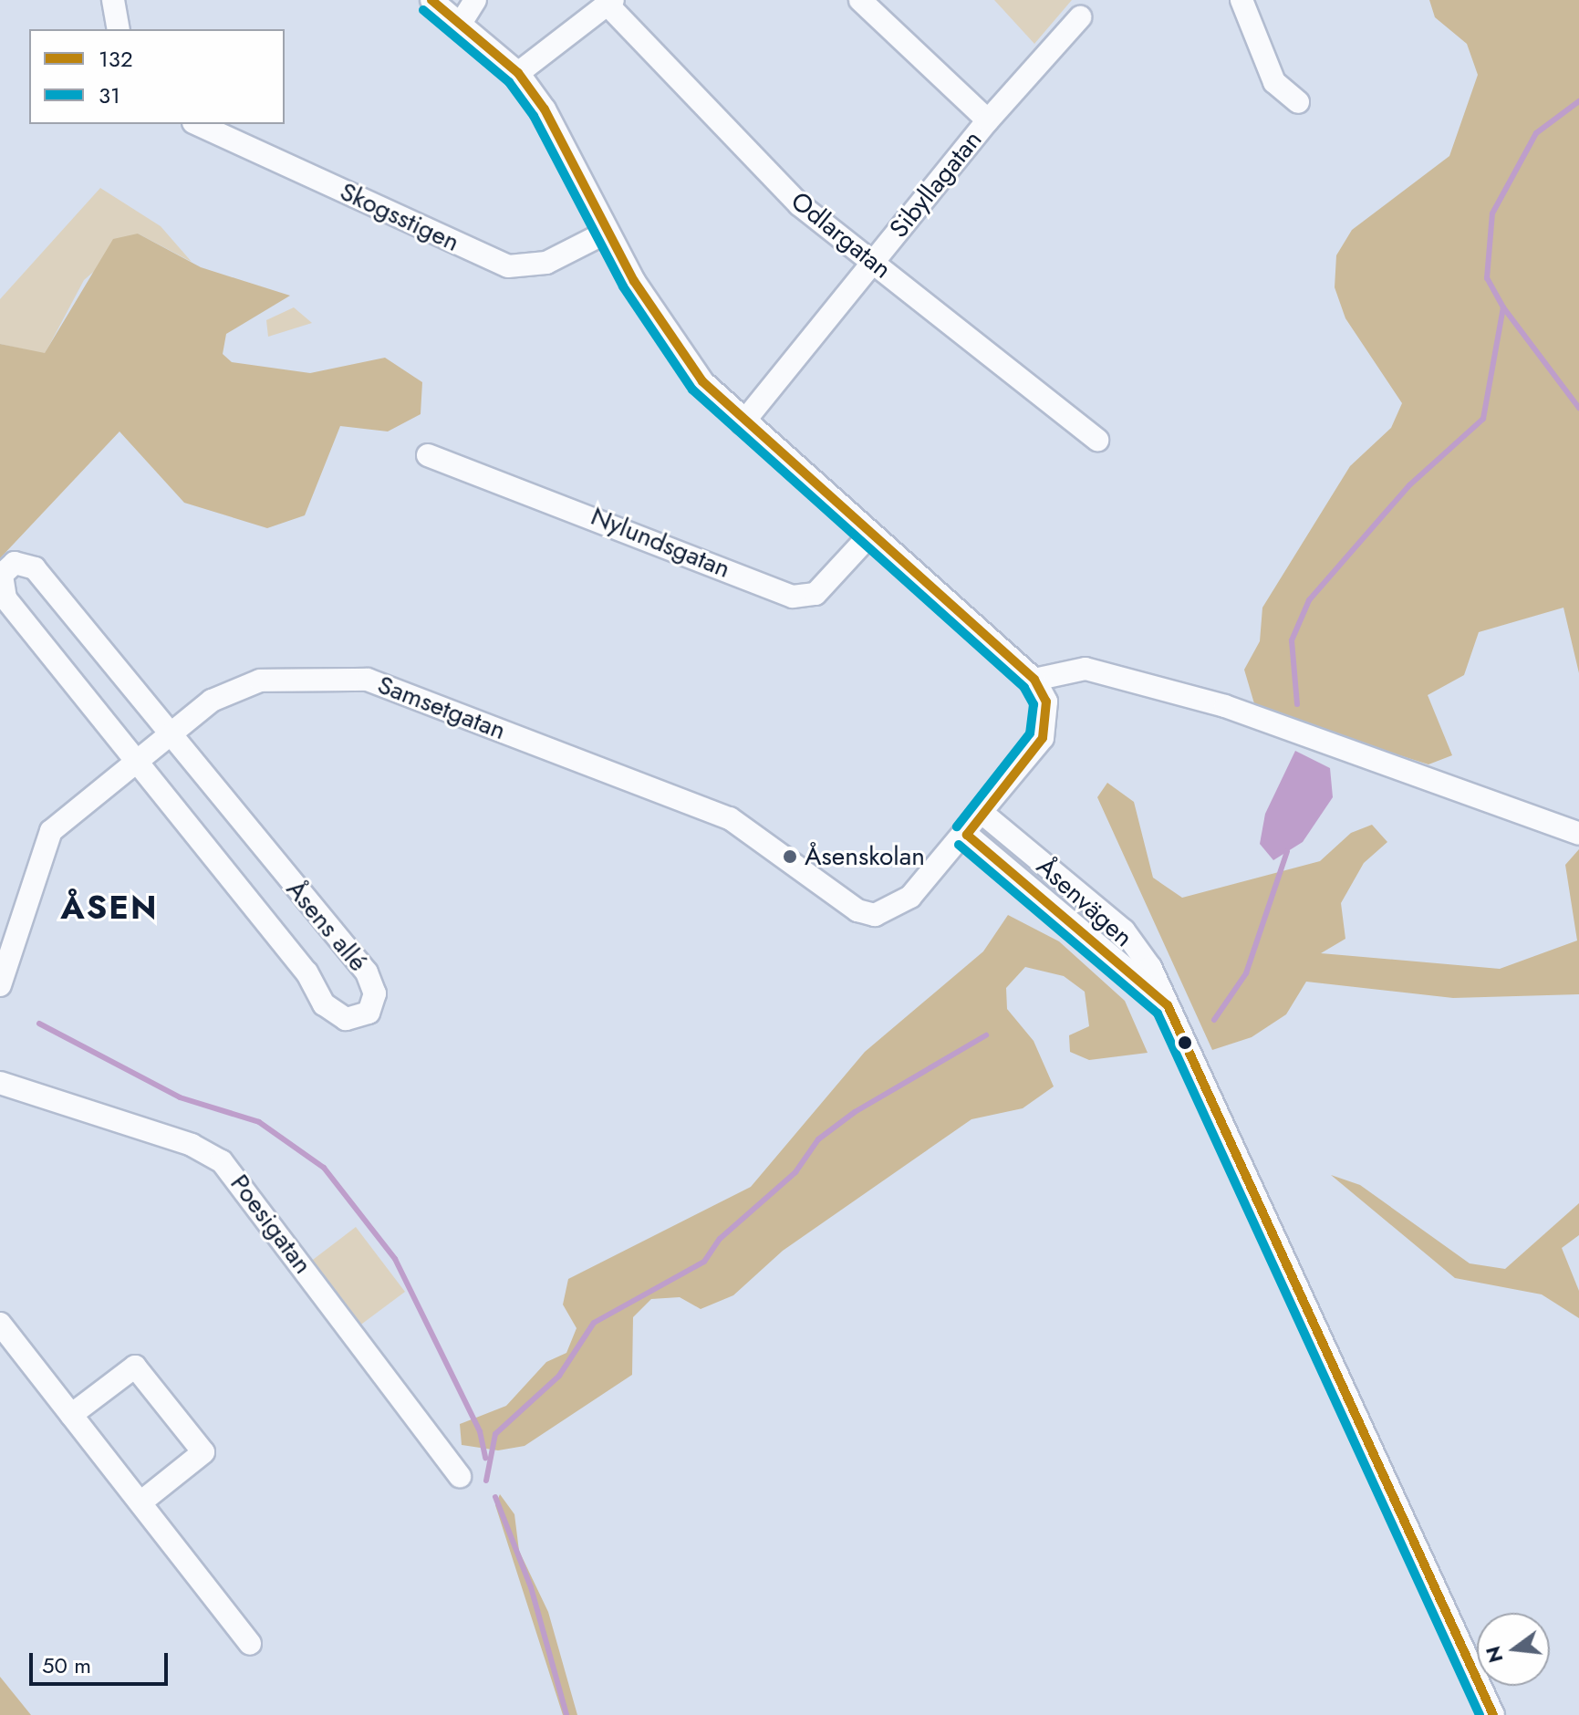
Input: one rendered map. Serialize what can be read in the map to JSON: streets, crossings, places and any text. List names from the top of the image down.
{
  "streets": {
    "street": [
      "Sibyllagatan",
      "Skogsstigen",
      "Odlargatan",
      "Nylundsgatan",
      "Samsetgatan",
      "Åsenvägen",
      "Åsens allé",
      "Poesigatan"
    ]
  },
  "crossings": [
    ["Sibyllagatan", "Odlargatan"],
    ["Samsetgatan", "Åsenvägen"],
    ["Samsetgatan", "Åsens allé"]
  ],
  "districts": ["ÅSEN"],
  "places": ["Åsenskolan"],
  "lines": ["transit line 132", "transit line 31"],
  "legend": ["132", "31"],
  "scale_bar": "50 m",
  "north": "left"
}
